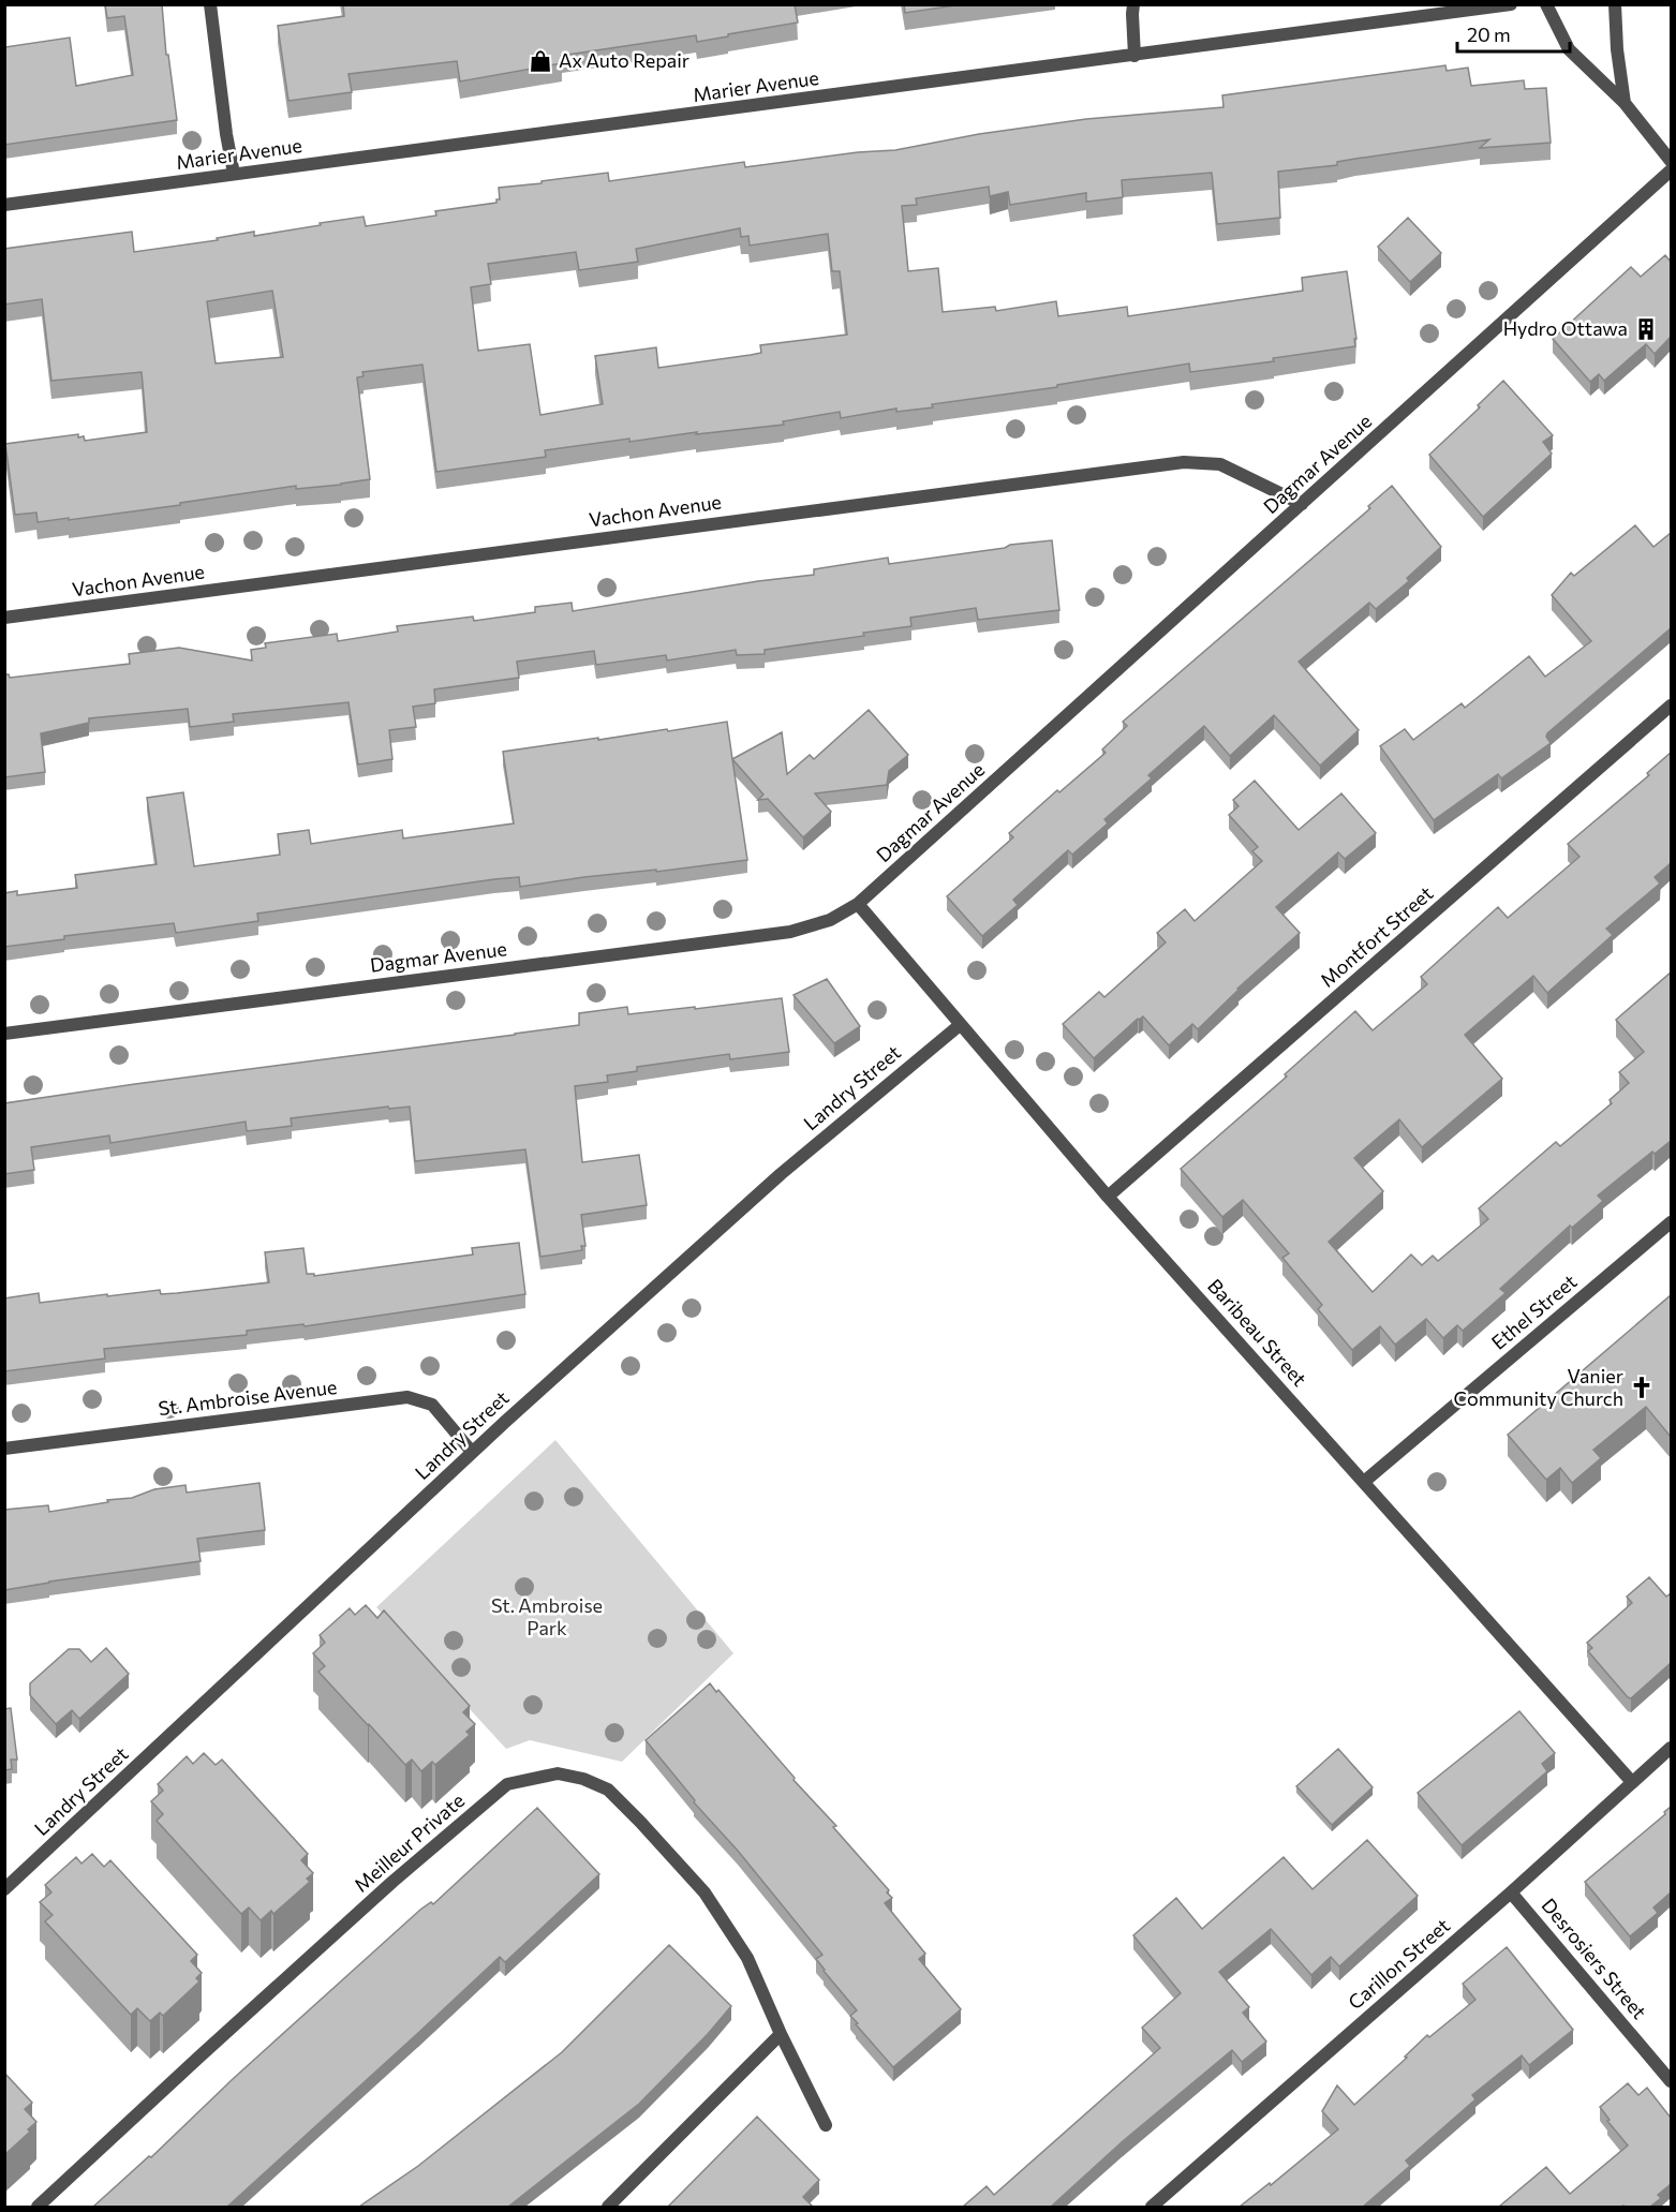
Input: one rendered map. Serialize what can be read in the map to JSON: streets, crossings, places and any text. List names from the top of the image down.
{
  "streets": {
    "street": [
      "Marier Avenue",
      "Dagmar Avenue",
      "Vachon Avenue",
      "Montfort Street",
      "Landry Street",
      "Ethel Street",
      "Baribeau Street",
      "St. Ambroise Avenue",
      "Meilleur Private",
      "Desrosiers Street",
      "Carillon Street"
    ]
  },
  "crossings": [
    ["Dagmar Avenue", "Vachon Avenue"],
    ["Dagmar Avenue", "Baribeau Street"],
    ["Montfort Street", "Baribeau Street"],
    ["Landry Street", "Baribeau Street"],
    ["Landry Street", "St. Ambroise Avenue"],
    ["Ethel Street", "Baribeau Street"],
    ["Baribeau Street", "Carillon Street"],
    ["Desrosiers Street", "Carillon Street"]
  ],
  "parks": ["St. Ambroise Park"],
  "places": {
    "shop": ["Ax Auto Repair"],
    "building": ["Hydro Ottawa"],
    "church": ["Vanier Community Church"]
  },
  "scale_bar": "20 m"
}
